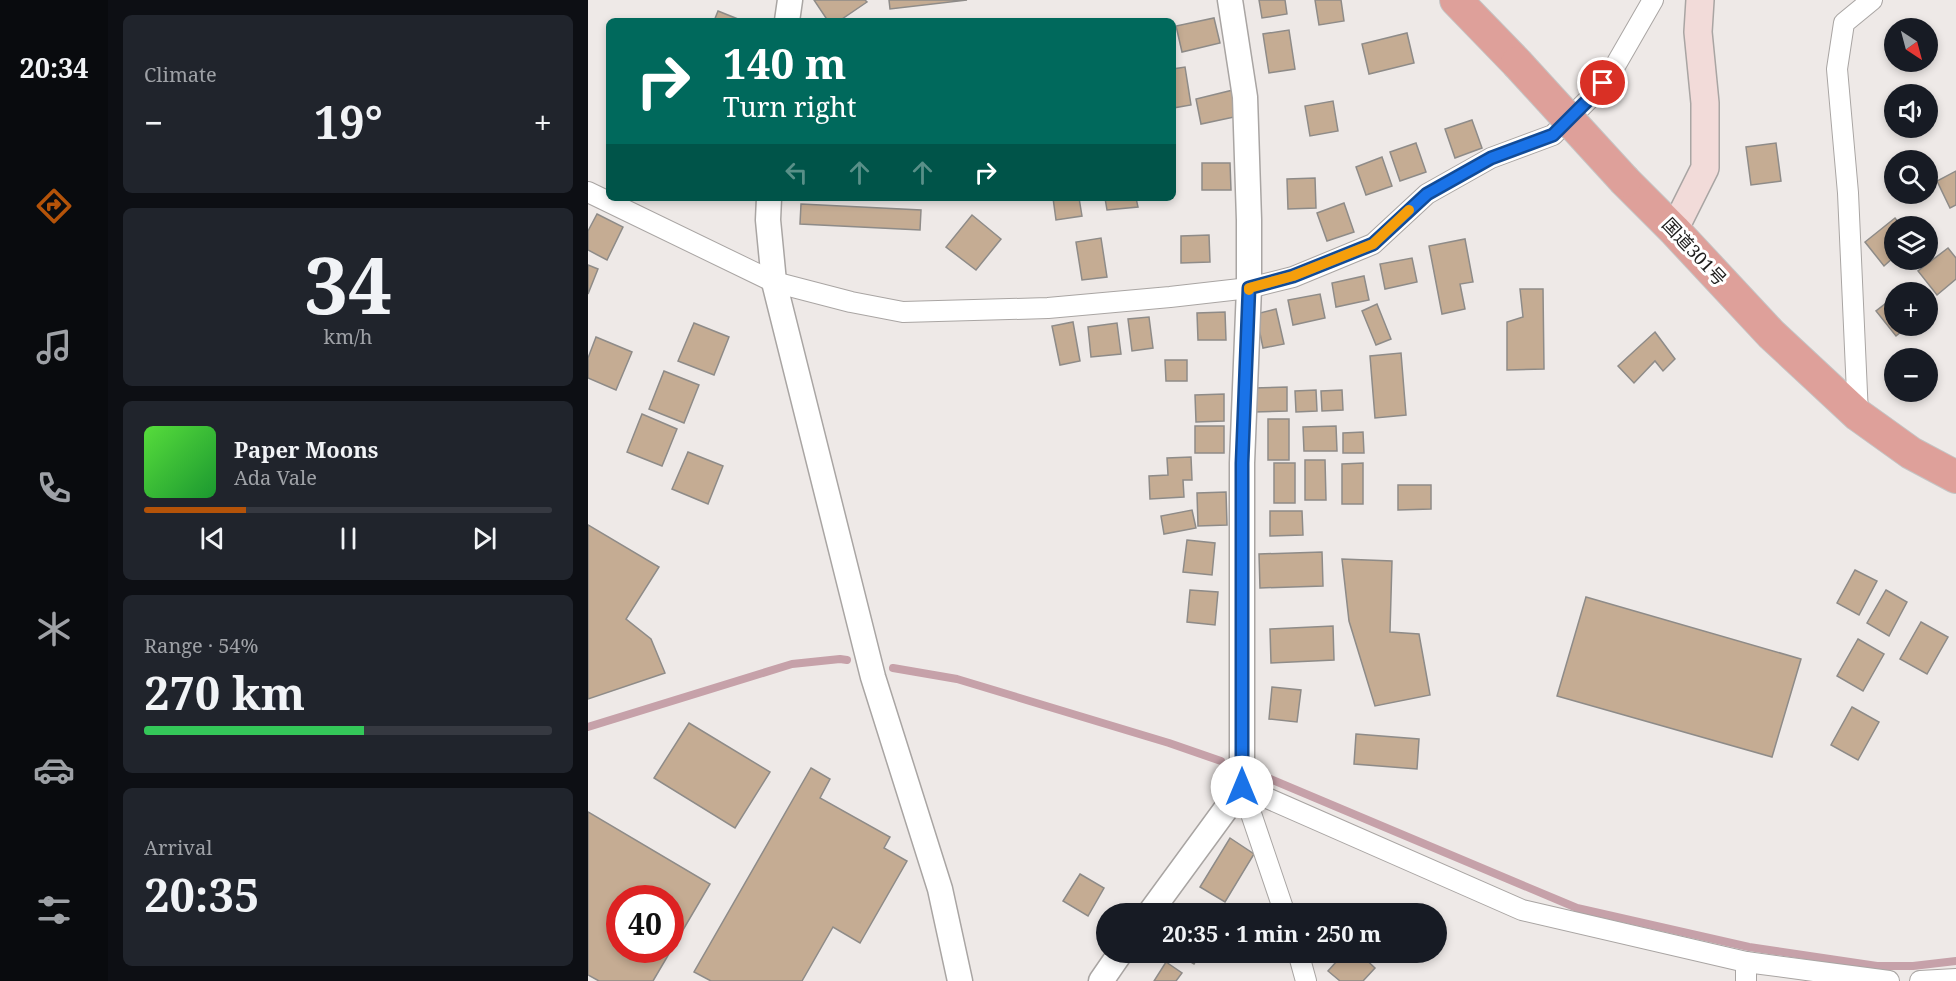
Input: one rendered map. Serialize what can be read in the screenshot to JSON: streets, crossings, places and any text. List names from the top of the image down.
{
  "streets": {
    "highway": ["国道301号"]
  },
  "north": "bottom right",
  "page": {
    "tabs": "20:34",
    "tile": [
      "Climate",
      ["34", "km/h"],
      ["Range · 54%", "270 km"],
      ["Arrival", "20:35"]
    ],
    "map_buttons": ["+", "−"],
    "turn": ["140 m", "Turn right"],
    "heat": ["−", "19°", "+"],
    "song": ["Paper Moons", "Ada Vale"],
    "limit": "40",
    "trip": "20:35 · 1 min · 250 m"
  }
}
